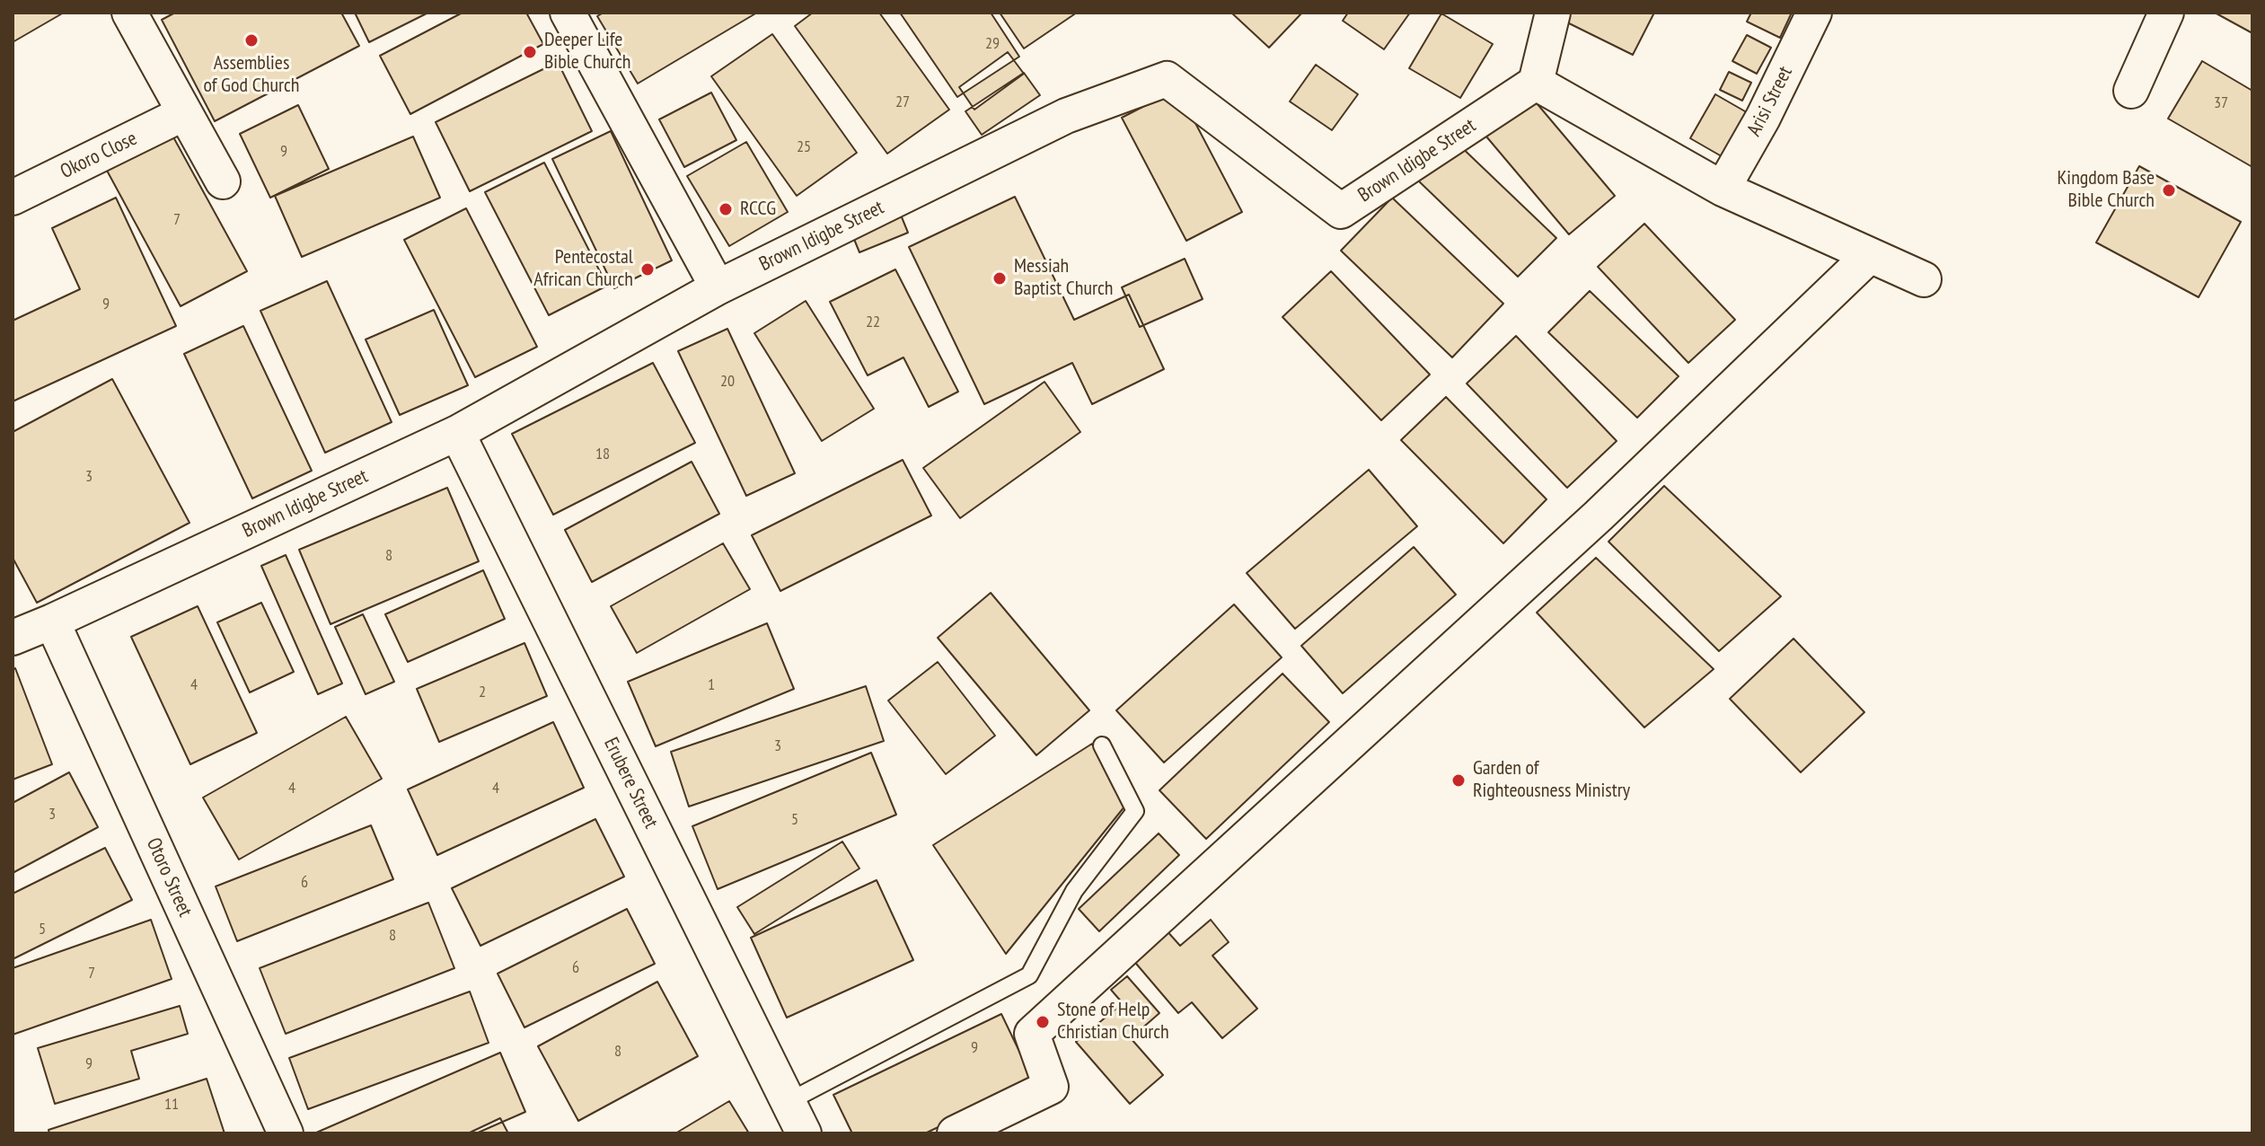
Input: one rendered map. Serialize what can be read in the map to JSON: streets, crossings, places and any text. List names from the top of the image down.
{
  "streets": {
    "street": [
      "Arisi Street",
      "Okoro Close",
      "Brown Idigbe Street",
      "Erubere Street",
      "Otoro Street"
    ]
  },
  "crossings": [
    ["Brown Idigbe Street", "Erubere Street"],
    ["Brown Idigbe Street", "Otoro Street"]
  ],
  "places": [
    "Assemblies of God Church",
    "Deeper Life Bible Church",
    "Kingdom Base Bible Church",
    "RCCG",
    "Pentecostal African Church",
    "Messiah Baptist Church",
    "Garden of Righteousness Ministry",
    "Stone of Help Christian Church"
  ],
  "house_numbers": [
    "29",
    "27",
    "37",
    "25",
    "9",
    "7",
    "9",
    "22",
    "20",
    "18",
    "3",
    "8",
    "4",
    "1",
    "2",
    "3",
    "4",
    "4",
    "3",
    "5",
    "6",
    "5",
    "8",
    "6",
    "7",
    "9",
    "8",
    "9",
    "11"
  ]
}
